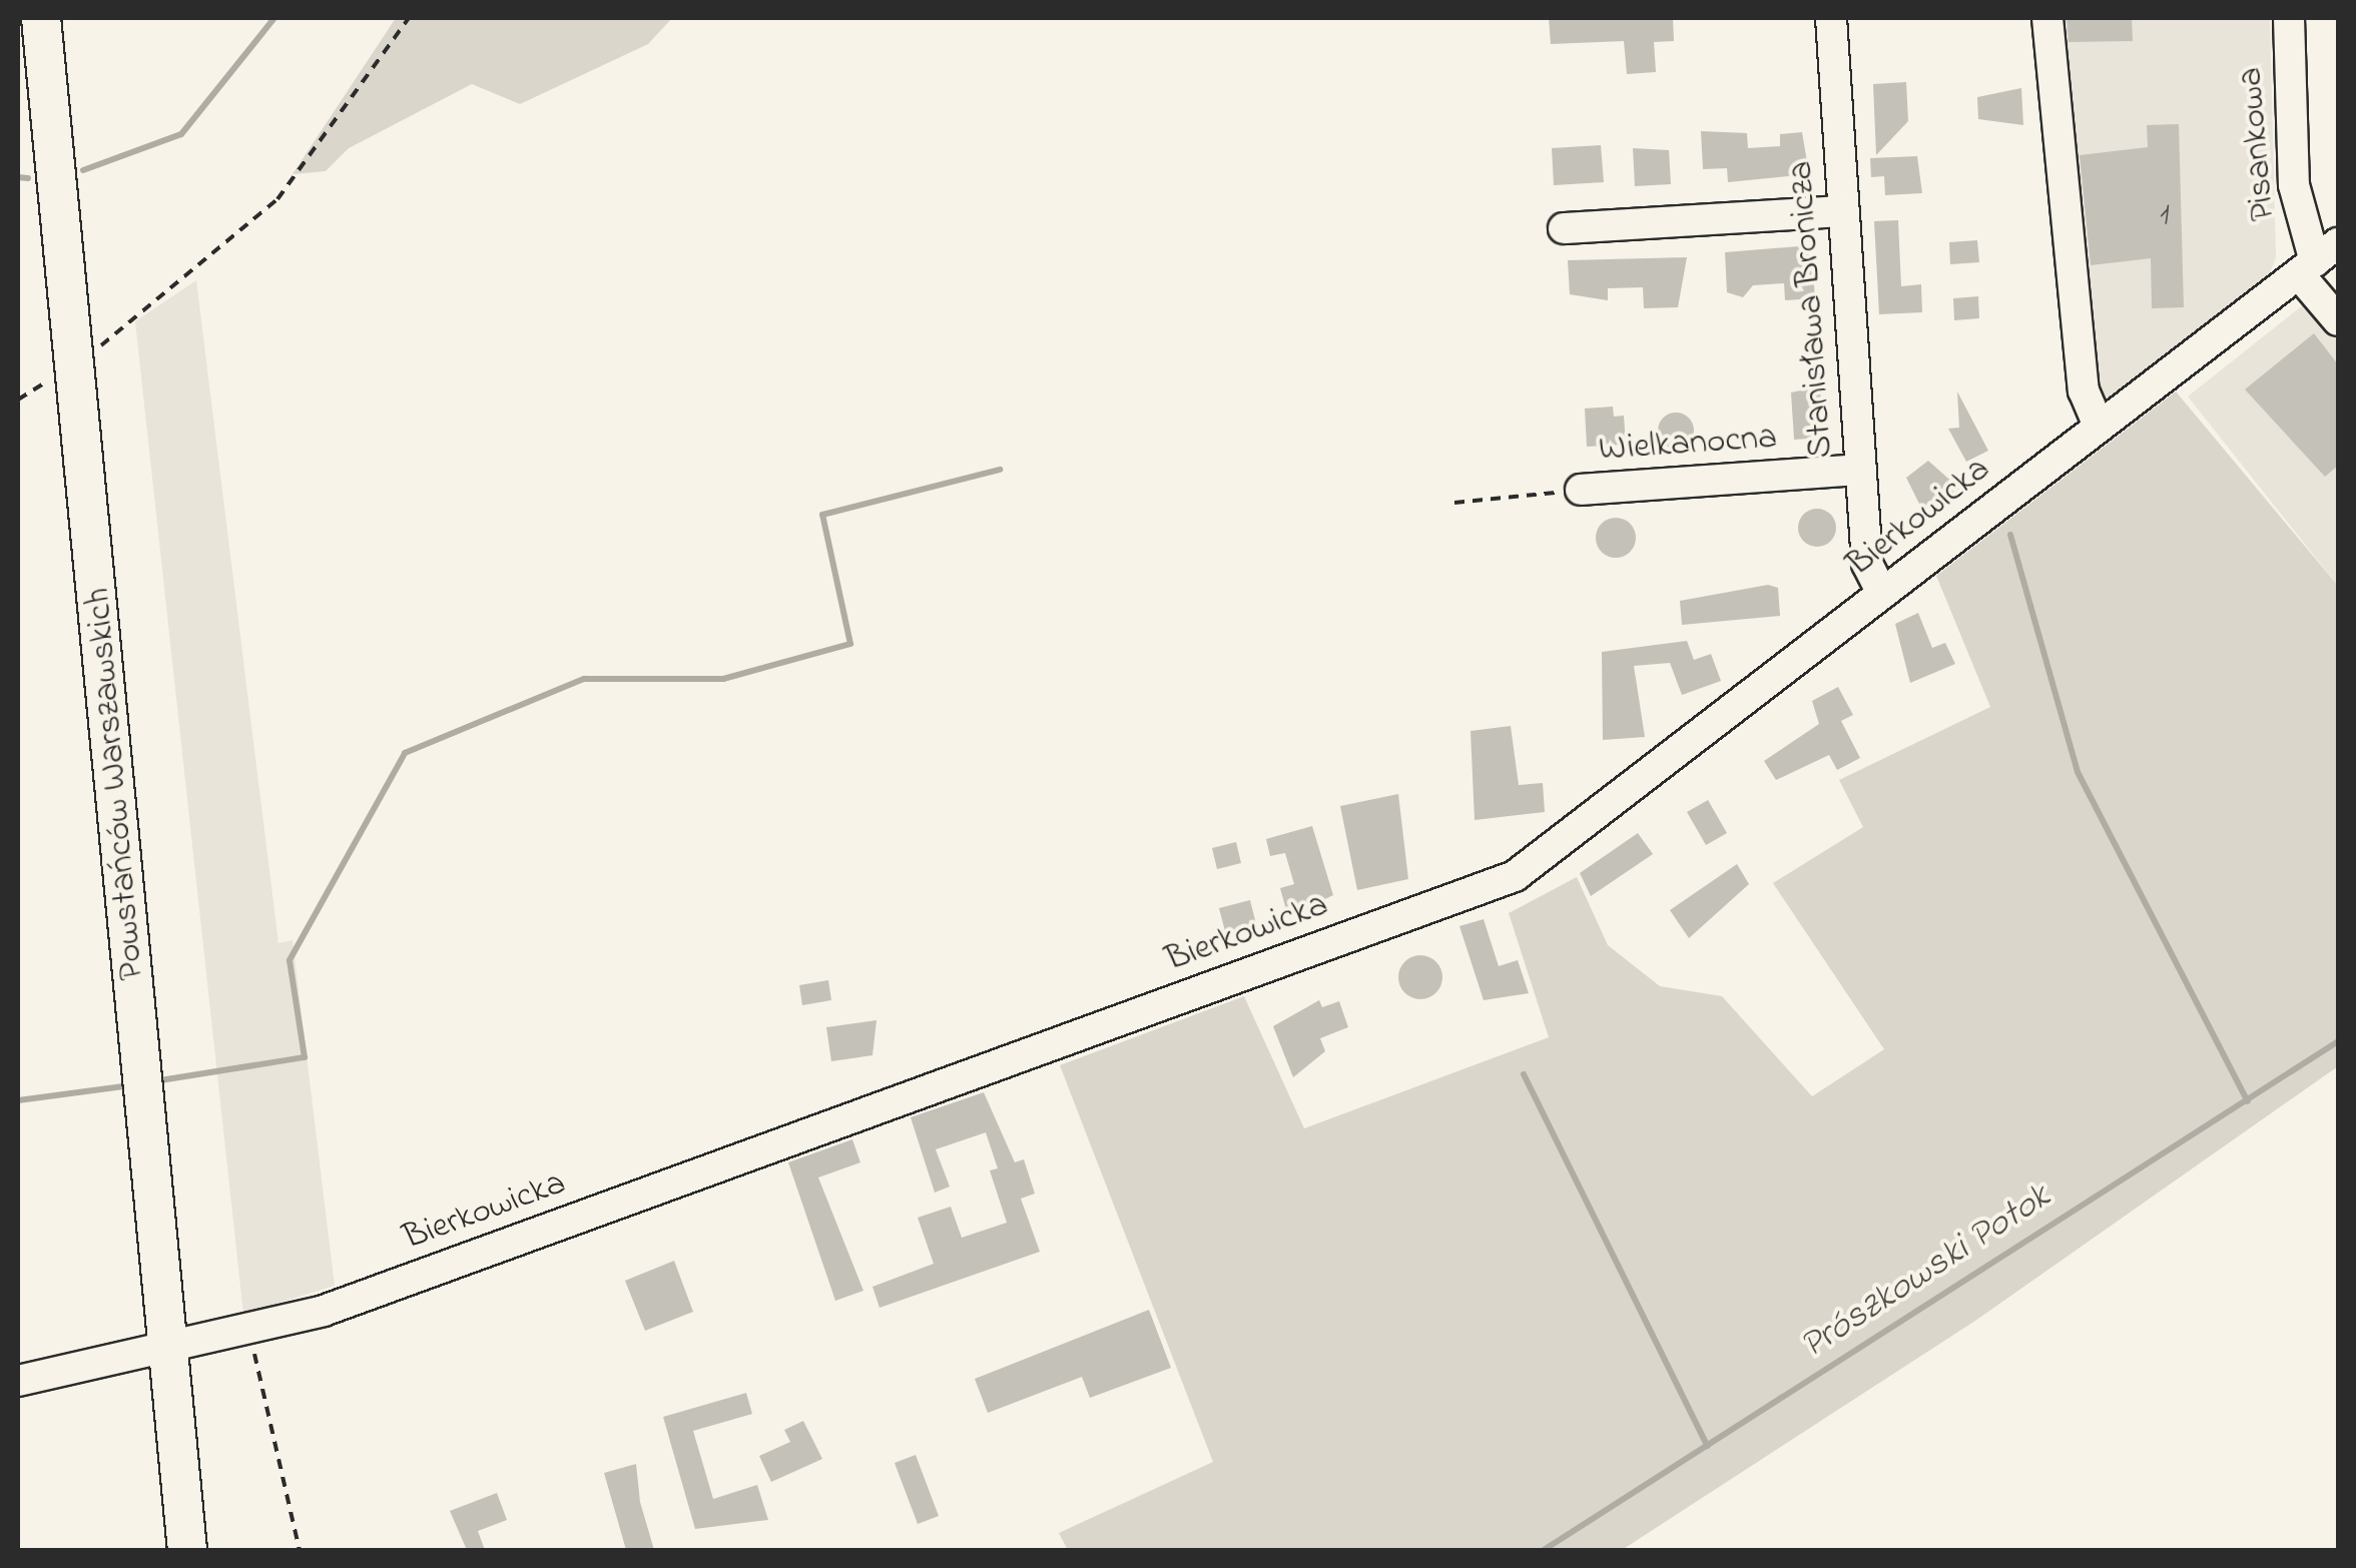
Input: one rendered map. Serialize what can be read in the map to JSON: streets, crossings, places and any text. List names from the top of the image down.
{
  "streets": {
    "main road": ["Powstańców Warszawskich"],
    "street": [
      "Pisankowa",
      "Stanisława Bronicza",
      "Wielkanocna",
      "Bierkowicka"
    ]
  },
  "crossings": [
    ["Pisankowa", "Bierkowicka"],
    ["Stanisława Bronicza", "Wielkanocna"],
    ["Stanisława Bronicza", "Bierkowicka"],
    ["Bierkowicka", "Powstańców Warszawskich"]
  ],
  "water": ["Prószkowski Potok"],
  "house_numbers": ["1"]
}
